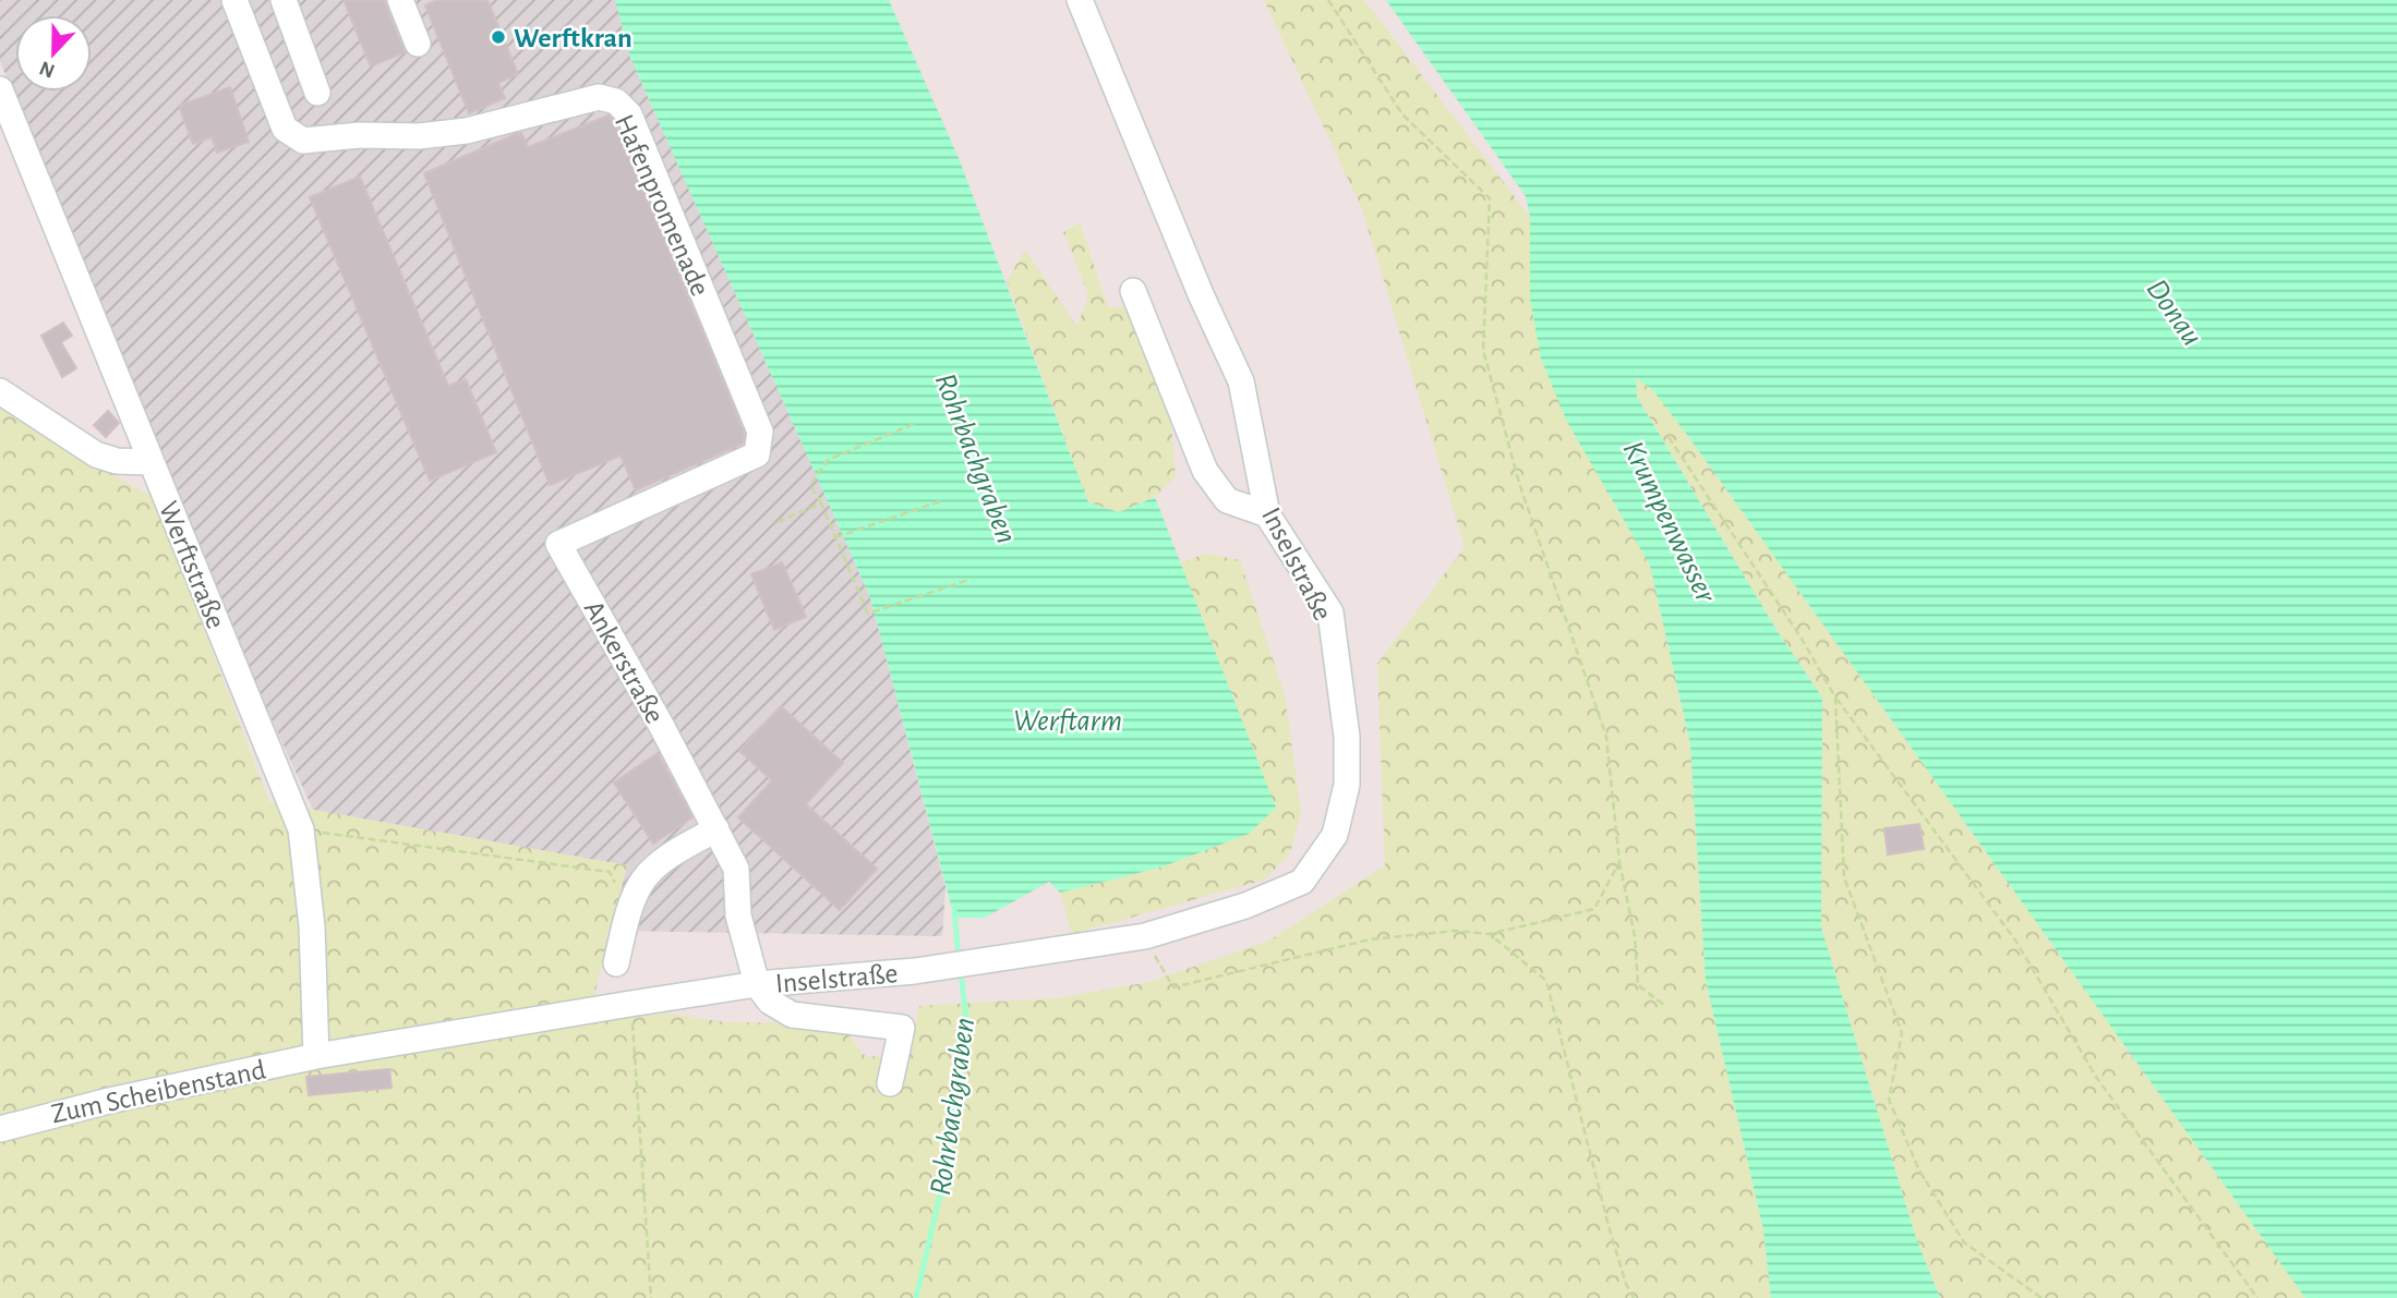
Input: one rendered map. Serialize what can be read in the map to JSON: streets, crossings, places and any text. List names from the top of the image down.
{
  "streets": {
    "street": [
      "Hafenpromenade",
      "Inselstraße",
      "Werftstraße",
      "Ankerstraße",
      "Zum Scheibenstand"
    ]
  },
  "crossings": [
    ["Hafenpromenade", "Ankerstraße"],
    ["Inselstraße", "Ankerstraße"],
    ["Inselstraße", "Zum Scheibenstand"],
    ["Werftstraße", "Zum Scheibenstand"]
  ],
  "water": [
    "Donau",
    "Rohrbachgraben",
    "Krumpenwasser",
    "Werftarm"
  ],
  "places": ["Werftkran"],
  "north": "bottom"
}
